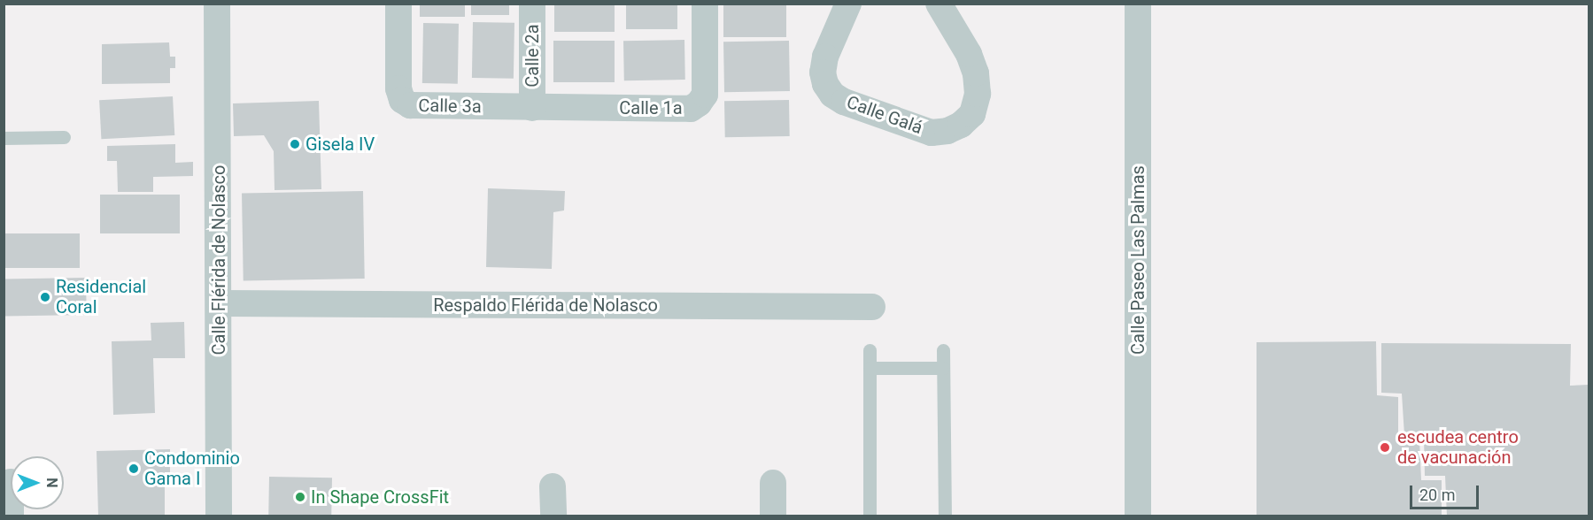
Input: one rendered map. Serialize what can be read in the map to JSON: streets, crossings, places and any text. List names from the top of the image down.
{
  "streets": {
    "street": [
      "Calle 2a",
      "Calle 3a",
      "Calle 1a",
      "Calle Galá",
      "Calle Flérida de Nolasco",
      "Calle Paseo Las Palmas",
      "Respaldo Flérida de Nolasco"
    ]
  },
  "crossings": [
    ["Calle 2a", "Calle 3a"],
    ["Calle 2a", "Calle 1a"],
    ["Calle 3a", "Calle 1a"],
    ["Calle Flérida de Nolasco", "Respaldo Flérida de Nolasco"]
  ],
  "places": [
    "Gisela IV",
    "Residencial Coral",
    "escudea centro de vacunación",
    "Condominio Gama I",
    "In Shape CrossFit"
  ],
  "scale_bar": "20 m",
  "north": "right"
}
